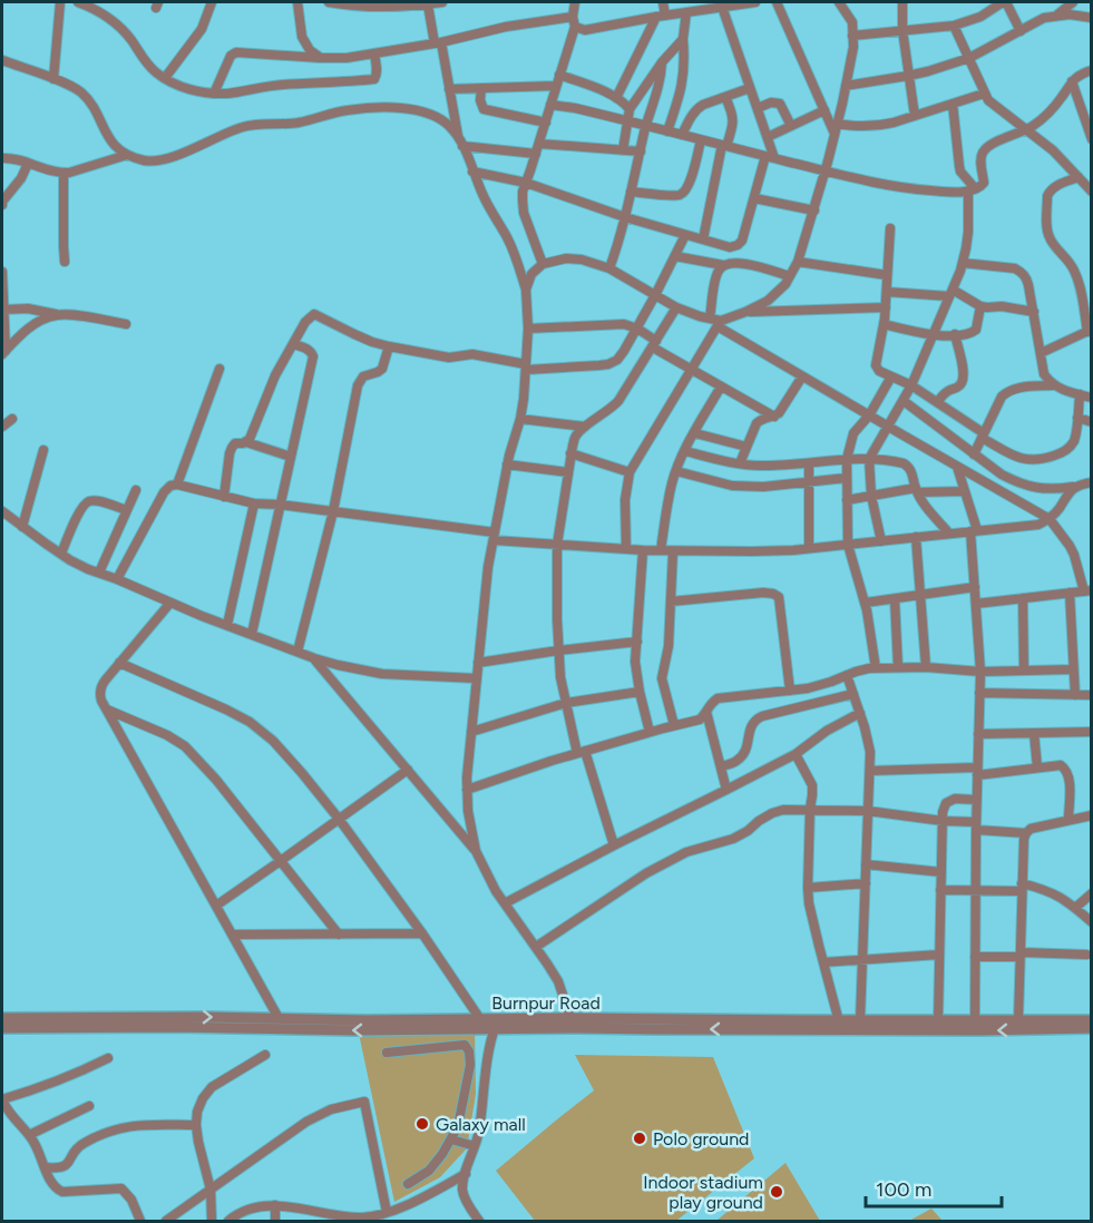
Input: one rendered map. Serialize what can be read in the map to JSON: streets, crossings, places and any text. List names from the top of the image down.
{
  "streets": {
    "street": ["Burnpur Road"]
  },
  "places": ["Galaxy mall", "Polo ground", "Indoor stadium play ground"],
  "scale_bar": "100 m"
}
